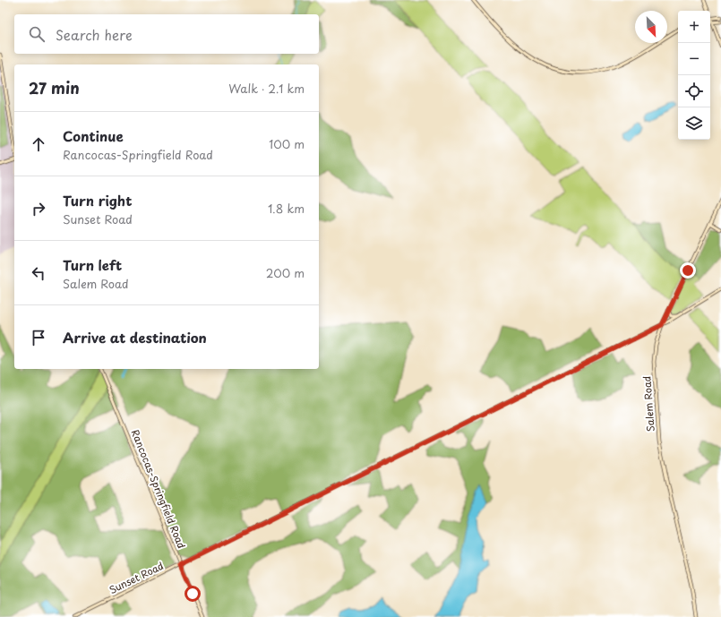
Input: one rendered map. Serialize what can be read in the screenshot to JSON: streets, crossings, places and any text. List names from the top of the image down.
{
  "streets": {
    "street": ["Salem Road", "Rancocas-Springfield Road", "Sunset Road"]
  },
  "crossings": [
    ["Salem Road", "Sunset Road"],
    ["Rancocas-Springfield Road", "Sunset Road"]
  ],
  "north": "bottom right",
  "page": {
    "map_buttons": ["+", "−"],
    "search": "Search here",
    "heading": ["27 min", "Walk · 2.1 km"],
    "list": [
      ["Continue", "Rancocas-Springfield Road", "100 m"],
      ["Turn right", "Sunset Road", "1.8 km"],
      ["Turn left", "Salem Road", "200 m"],
      "Arrive at destination"
    ]
  }
}
